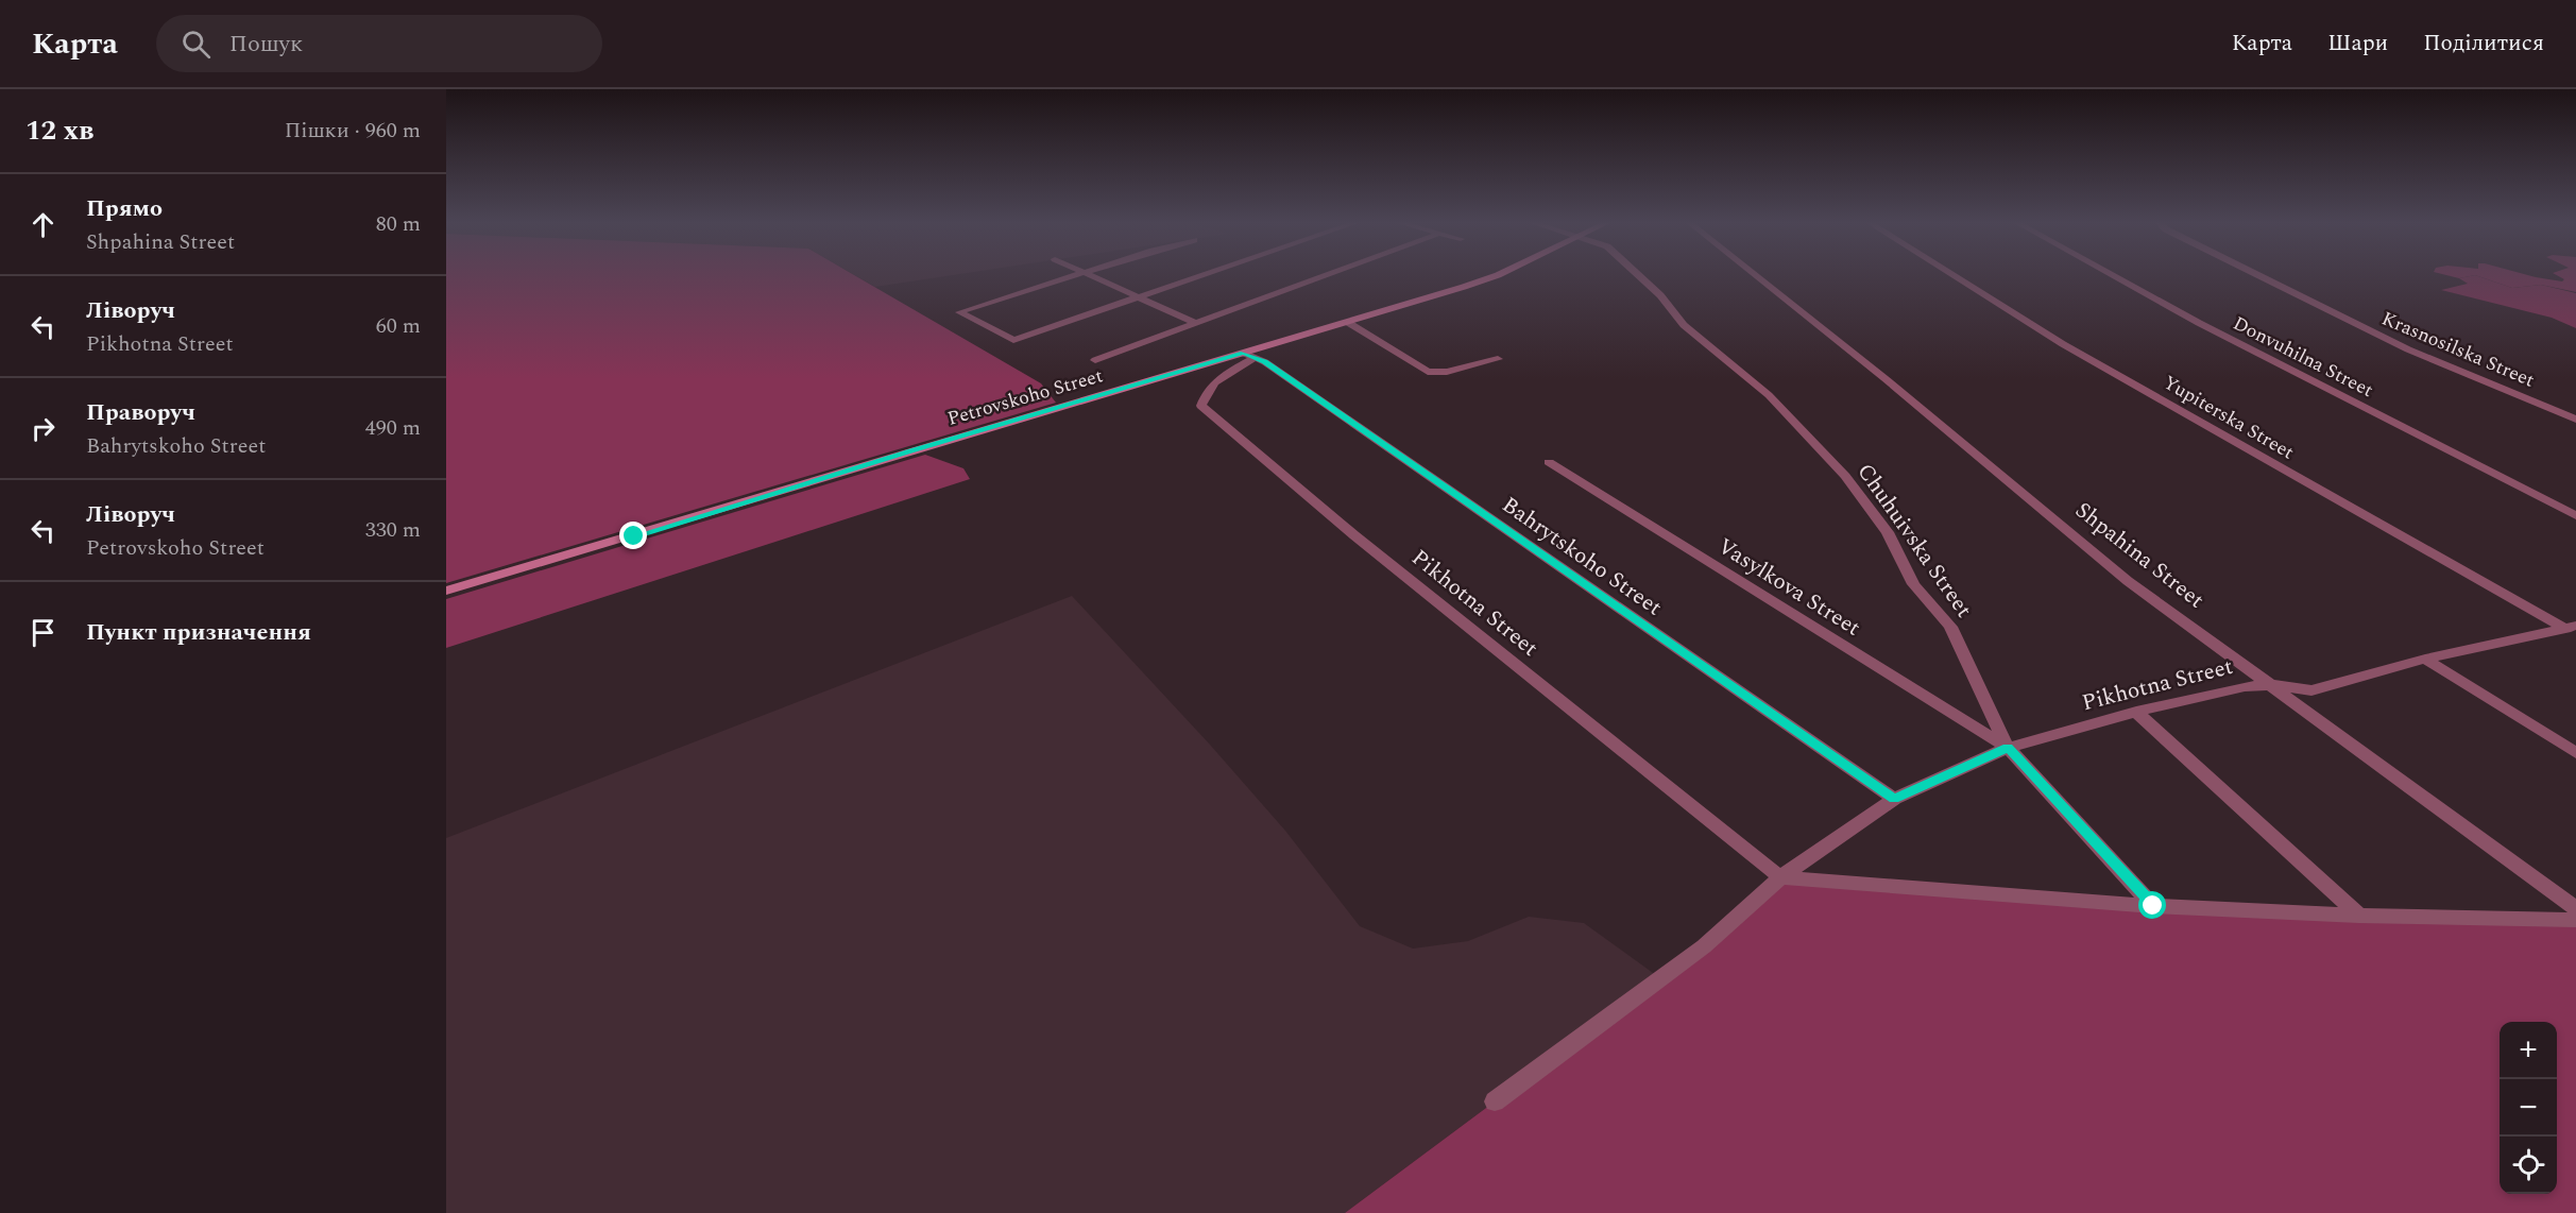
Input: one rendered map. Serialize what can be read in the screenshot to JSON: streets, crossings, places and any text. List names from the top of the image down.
{
  "streets": {
    "main road": ["Petrovskoho Street"],
    "street": [
      "Krasnosilska Street",
      "Donvuhilna Street",
      "Yupiterska Street",
      "Chuhuivska Street",
      "Shpahina Street",
      "Bahrytskoho Street",
      "Vasylkova Street",
      "Pikhotna Street"
    ]
  },
  "crossings": [
    ["Petrovskoho Street", "Bahrytskoho Street"],
    ["Petrovskoho Street", "Pikhotna Street"],
    ["Yupiterska Street", "Pikhotna Street"],
    ["Chuhuivska Street", "Vasylkova Street"],
    ["Chuhuivska Street", "Pikhotna Street"],
    ["Shpahina Street", "Pikhotna Street"],
    ["Bahrytskoho Street", "Pikhotna Street"],
    ["Vasylkova Street", "Pikhotna Street"]
  ],
  "page": {
    "header": "Карта",
    "search": "Пошук",
    "nav": ["Карта", "Шари", "Поділитися"],
    "heading": ["12 хв", "Пішки · 960 m"],
    "list": [
      ["Прямо", "Shpahina Street", "80 m"],
      ["Ліворуч", "Pikhotna Street", "60 m"],
      ["Праворуч", "Bahrytskoho Street", "490 m"],
      ["Ліворуч", "Petrovskoho Street", "330 m"],
      "Пункт призначення"
    ],
    "map_buttons": ["+", "−"]
  }
}
